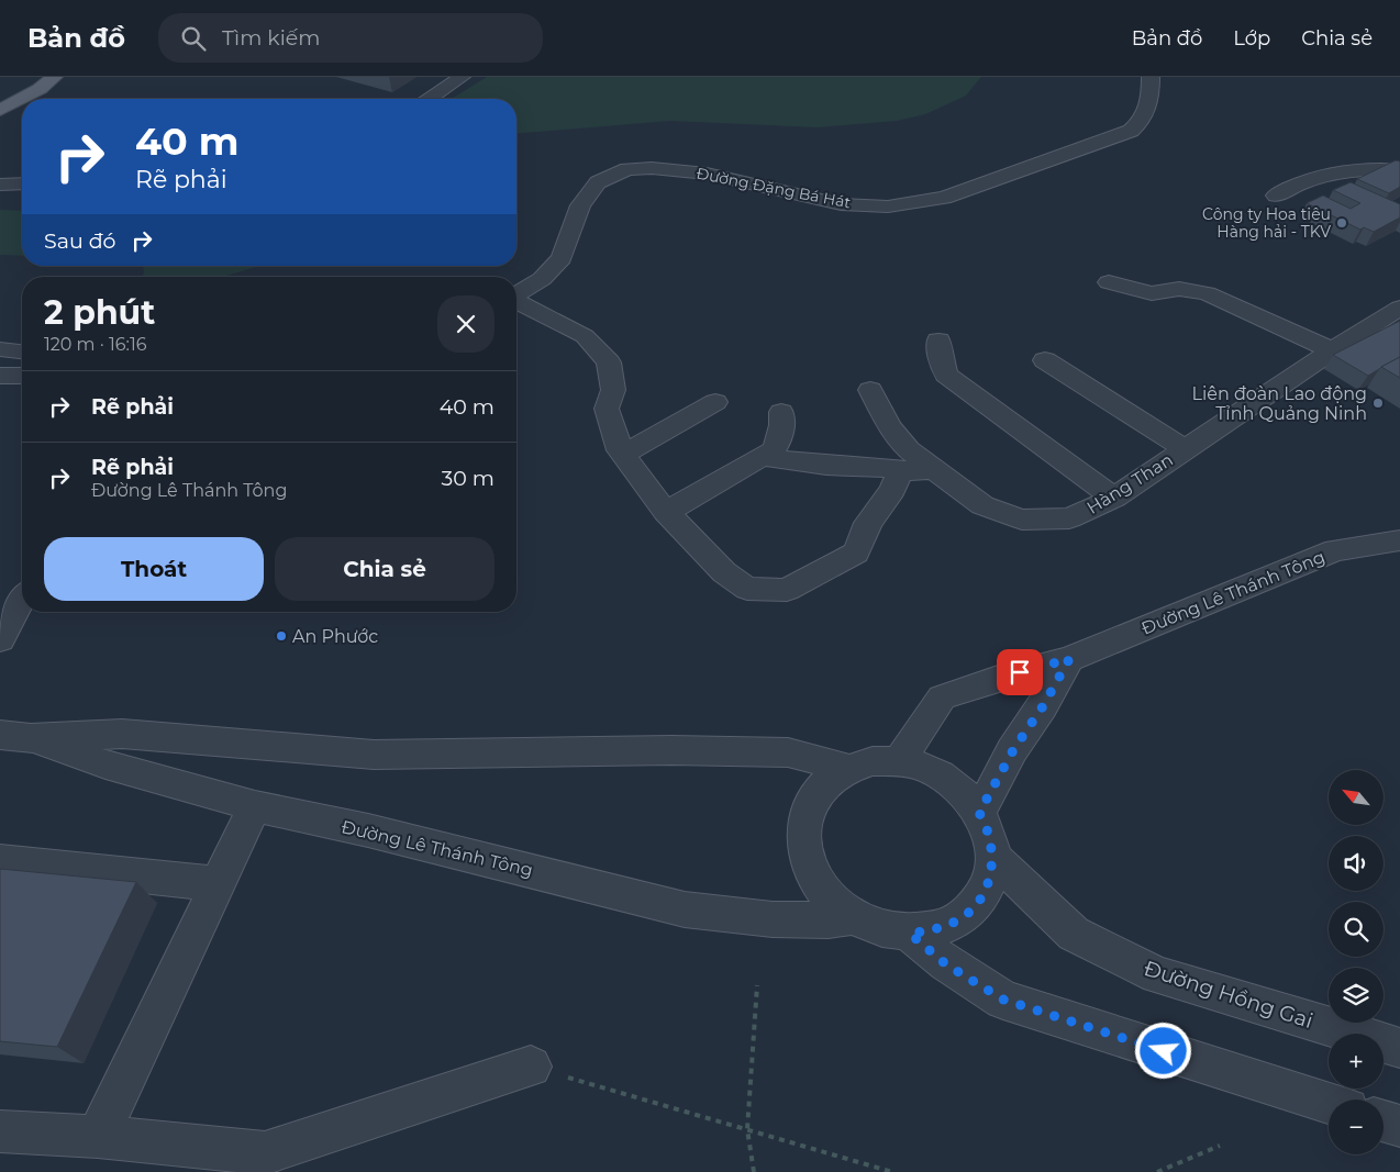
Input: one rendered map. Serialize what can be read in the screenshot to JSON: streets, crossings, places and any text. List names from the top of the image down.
{
  "streets": {
    "street": [
      "Đường Đặng Bá Hát",
      "Hàng Than",
      "Đường Lê Thánh Tông",
      "Đường Hồng Gai"
    ]
  },
  "crossings": [
    ["Đường Lê Thánh Tông", "Đường Hồng Gai"]
  ],
  "places": ["Công ty Hoa tiêu Hàng hải - TKV", "Liên đoàn Lao động Tỉnh Quảng Ninh", "An Phước"],
  "north": "top left",
  "page": {
    "header": "Bản đồ",
    "search": "Tìm kiếm",
    "nav": ["Bản đồ", "Lớp", "Chia sẻ"],
    "turn": ["40 m", "Rẽ phải"],
    "then": "Sau đó",
    "heading": ["2 phút", "120 m · 16:16"],
    "list": [
      {
        "name": "Rẽ phải",
        "value": "40 m"
      },
      {
        "name": "Rẽ phải",
        "note": "Đường Lê Thánh Tông",
        "value": "30 m"
      }
    ],
    "buttons": ["Thoát", "Chia sẻ"],
    "map_buttons": ["+", "−"]
  }
}
